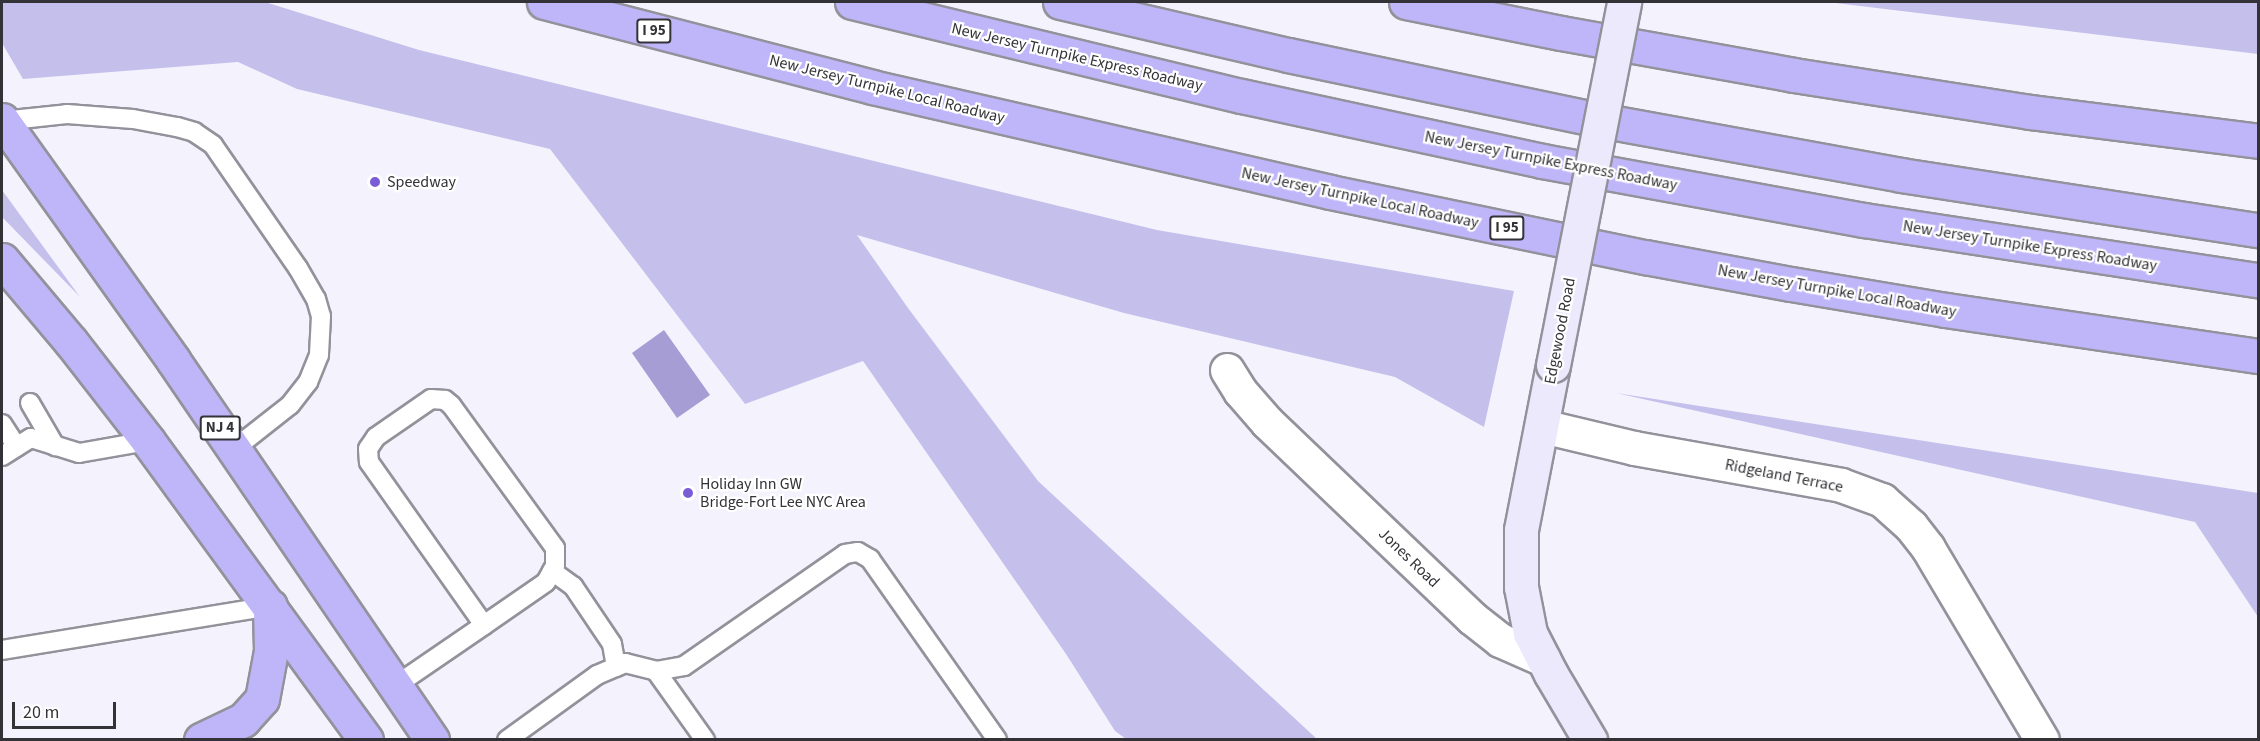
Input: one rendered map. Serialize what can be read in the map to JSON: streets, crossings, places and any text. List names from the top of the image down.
{
  "streets": {
    "highway": [
      "I 95",
      "New Jersey Turnpike Express Roadway",
      "New Jersey Turnpike Local Roadway",
      "NJ 4"
    ],
    "street": ["Edgewood Road", "Ridgeland Terrace", "Jones Road"]
  },
  "crossings": [
    ["Edgewood Road", "Ridgeland Terrace"],
    ["Edgewood Road", "Jones Road"]
  ],
  "places": ["Speedway", "Holiday Inn GW Bridge-Fort Lee NYC Area"],
  "scale_bar": "20 m"
}
